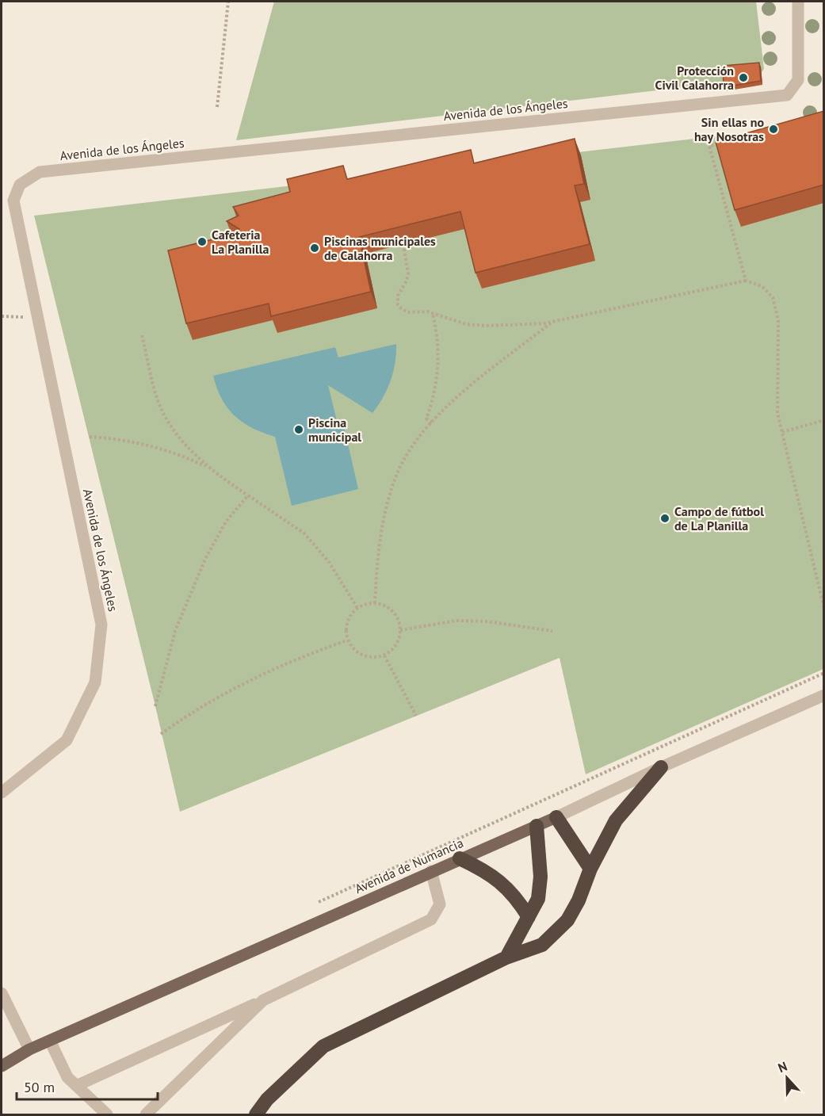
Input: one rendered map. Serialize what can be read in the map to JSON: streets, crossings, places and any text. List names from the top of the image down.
{
  "streets": {
    "main road": ["Avenida de Numancia"],
    "street": ["Avenida de los Ángeles"]
  },
  "places": [
    "Protección Civil Calahorra",
    "Sin ellas no hay Nosotras",
    "Cafeteria La Planilla",
    "Piscinas municipales de Calahorra",
    "Piscina municipal",
    "Campo de fútbol de La Planilla"
  ],
  "scale_bar": "50 m",
  "north": "top"
}
